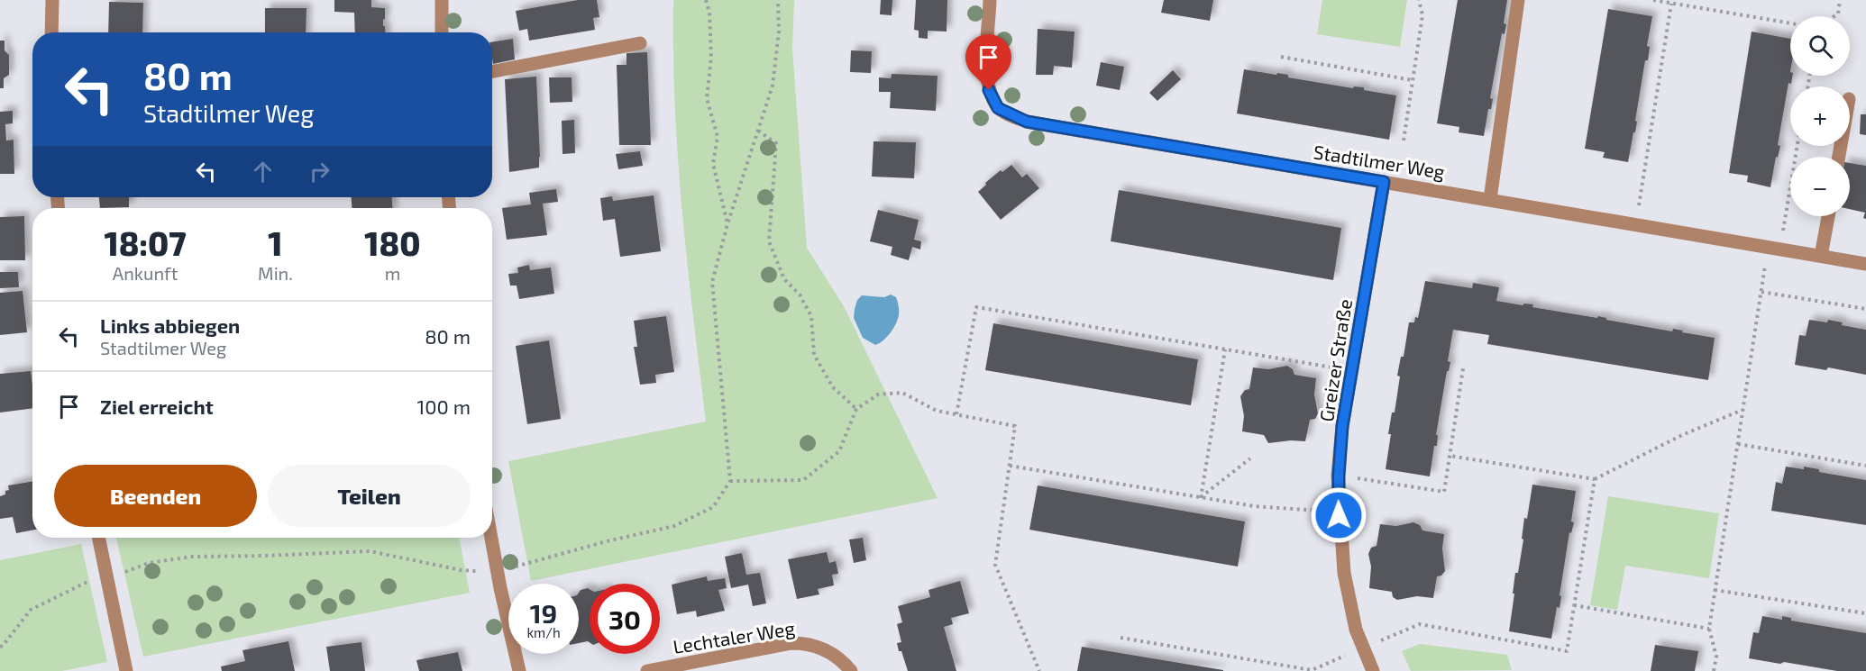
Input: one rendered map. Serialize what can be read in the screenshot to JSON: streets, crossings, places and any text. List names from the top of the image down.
{
  "streets": {
    "street": ["Stadtilmer Weg", "Greizer Straße", "Lechtaler Weg"]
  },
  "crossings": [
    ["Stadtilmer Weg", "Greizer Straße"]
  ],
  "page": {
    "map_buttons": ["+", "−"],
    "turn": ["80 m", "Stadtilmer Weg"],
    "eta": [
      "18:07",
      "Ankunft",
      "1",
      "Min.",
      "180",
      "m"
    ],
    "list": [
      {
        "name": "Links abbiegen",
        "note": "Stadtilmer Weg",
        "value": "80 m"
      },
      {
        "name": "Ziel erreicht",
        "value": "100 m"
      }
    ],
    "buttons": ["Beenden", "Teilen"],
    "speed": "19 km/h",
    "limit": "30"
  }
}
